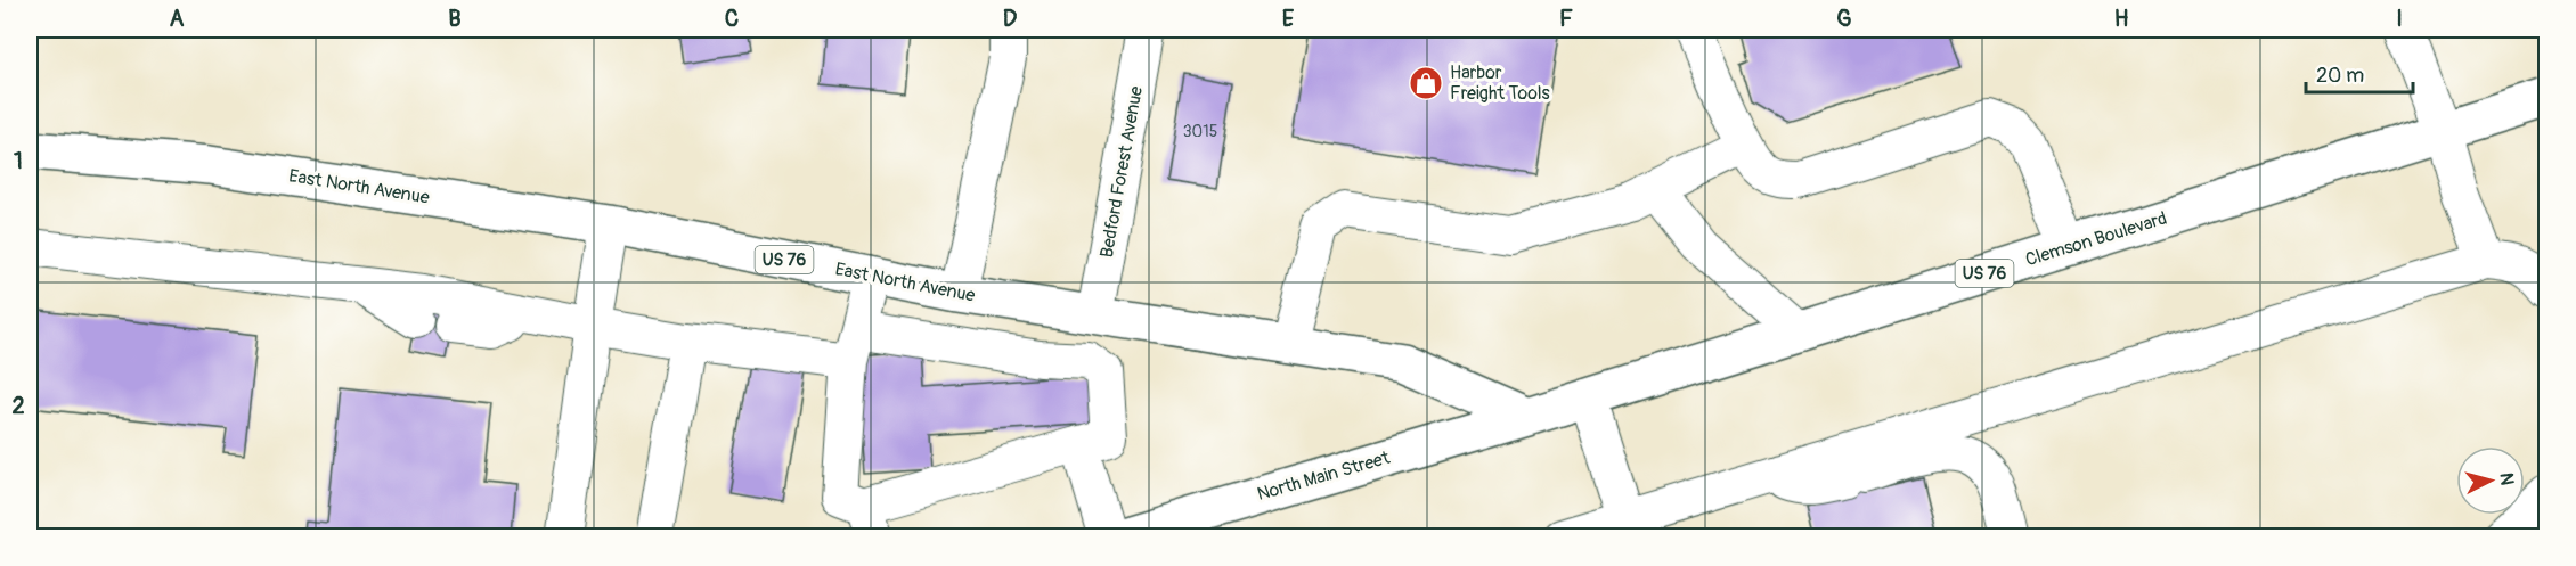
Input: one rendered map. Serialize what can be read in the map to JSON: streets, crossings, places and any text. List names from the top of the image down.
{
  "streets": {
    "main road": [
      "East North Avenue",
      "Clemson Boulevard",
      "US 76",
      "North Main Street"
    ],
    "street": ["Bedford Forest Avenue"]
  },
  "crossings": [
    ["Bedford Forest Avenue", "East North Avenue"],
    ["East North Avenue", "Clemson Boulevard"],
    ["East North Avenue", "North Main Street"],
    ["Clemson Boulevard", "North Main Street"]
  ],
  "places": {
    "shop": ["Harbor Freight Tools"]
  },
  "house_numbers": ["3015"],
  "scale_bar": "20 m",
  "north": "right",
  "grid": {
    "columns": [
      "A",
      "B",
      "C",
      "D",
      "E",
      "F",
      "G",
      "H",
      "I"
    ],
    "rows": ["1", "2"]
  }
}
